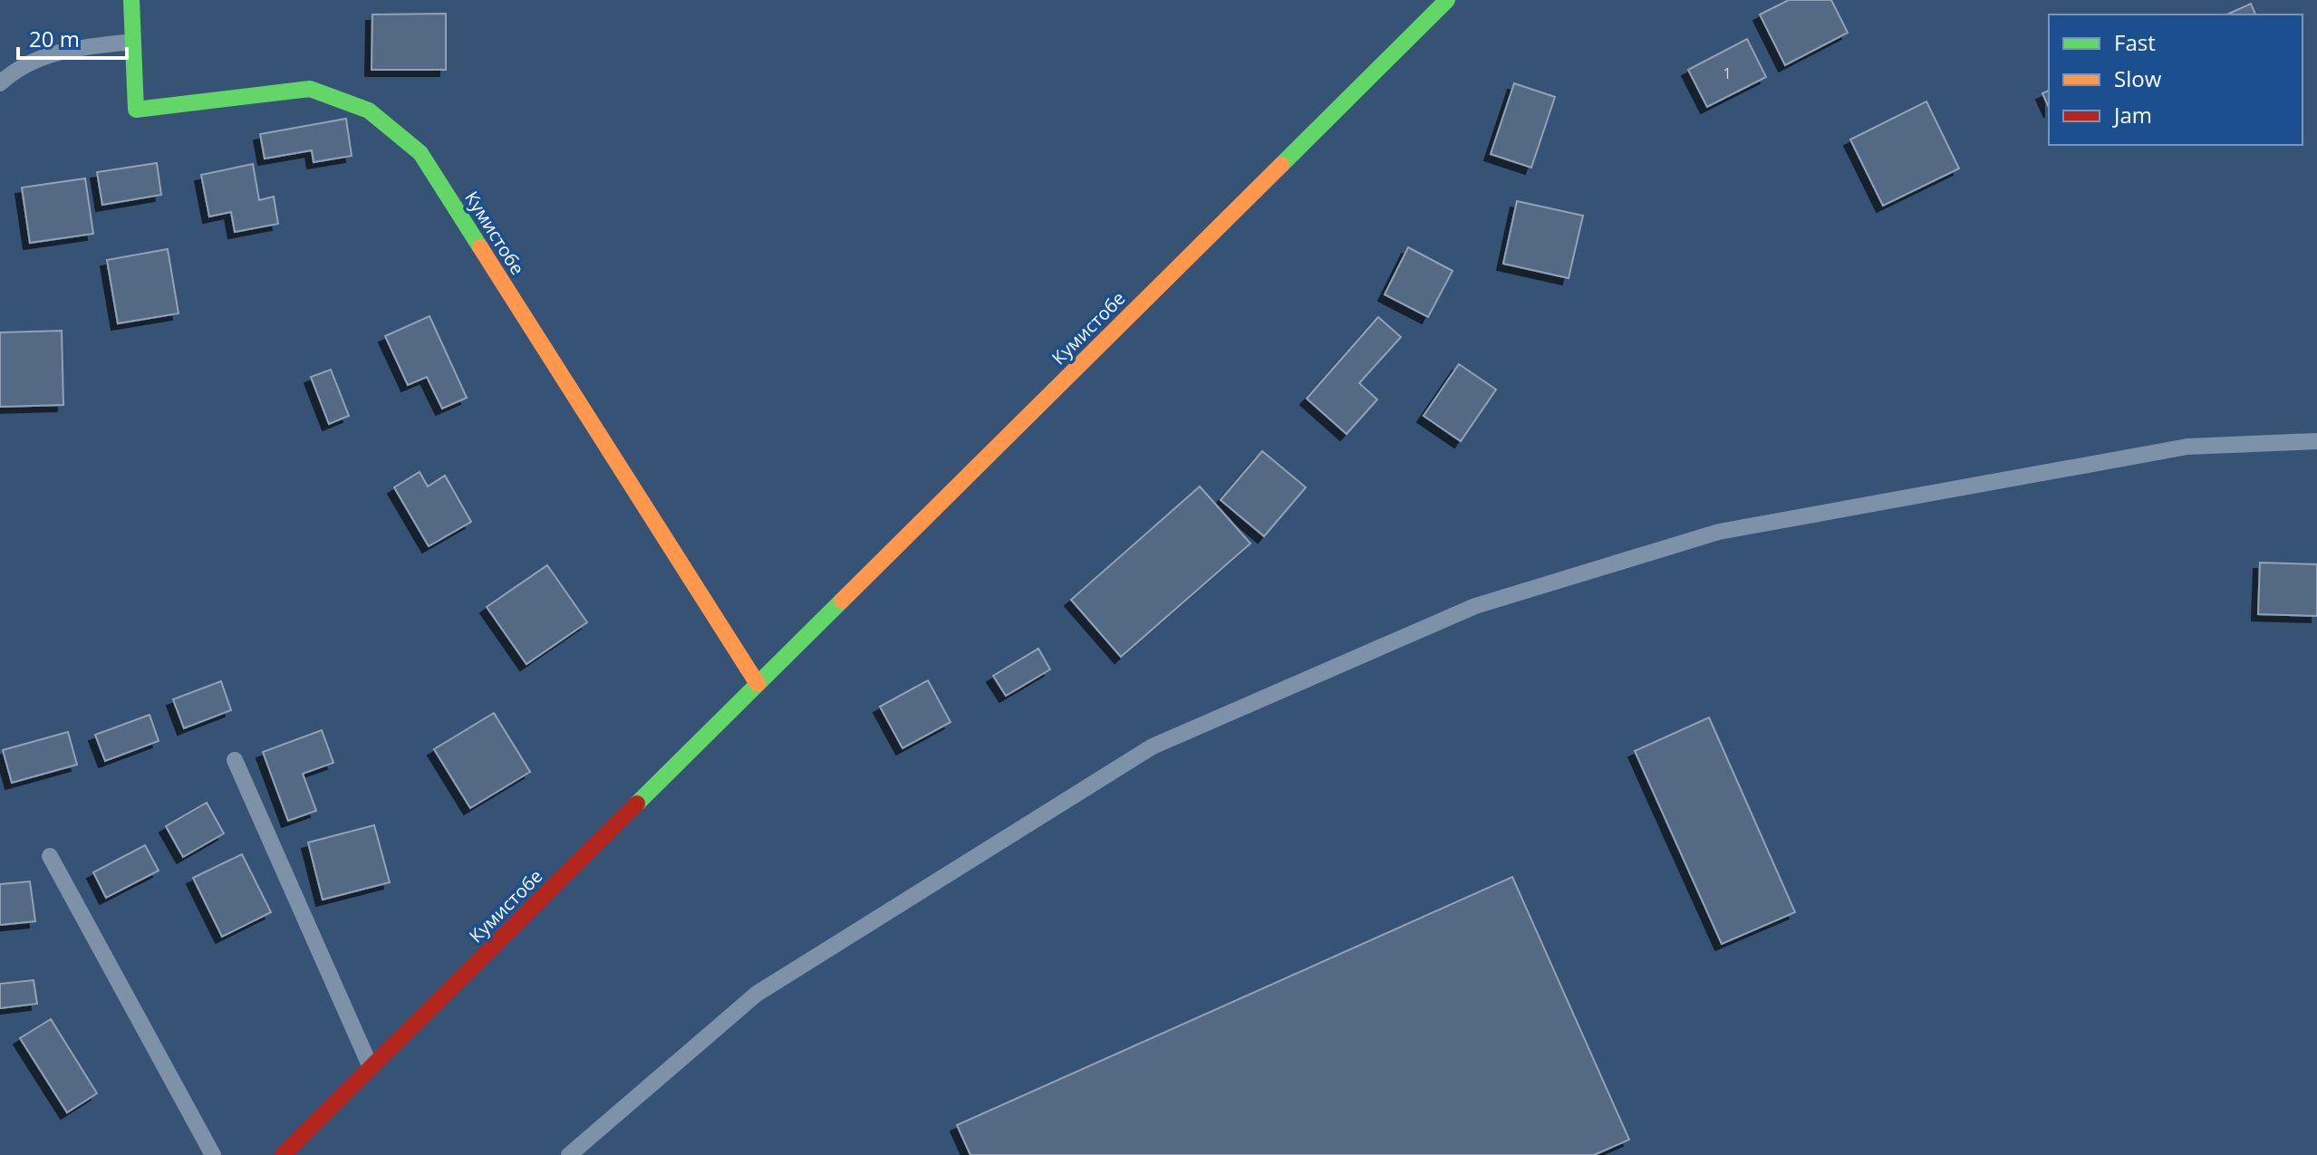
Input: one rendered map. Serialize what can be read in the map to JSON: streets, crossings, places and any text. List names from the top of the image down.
{
  "streets": {
    "street": ["Кумистобе"]
  },
  "house_numbers": ["1"],
  "legend": ["Fast", "Slow", "Jam"],
  "scale_bar": "20 m"
}
